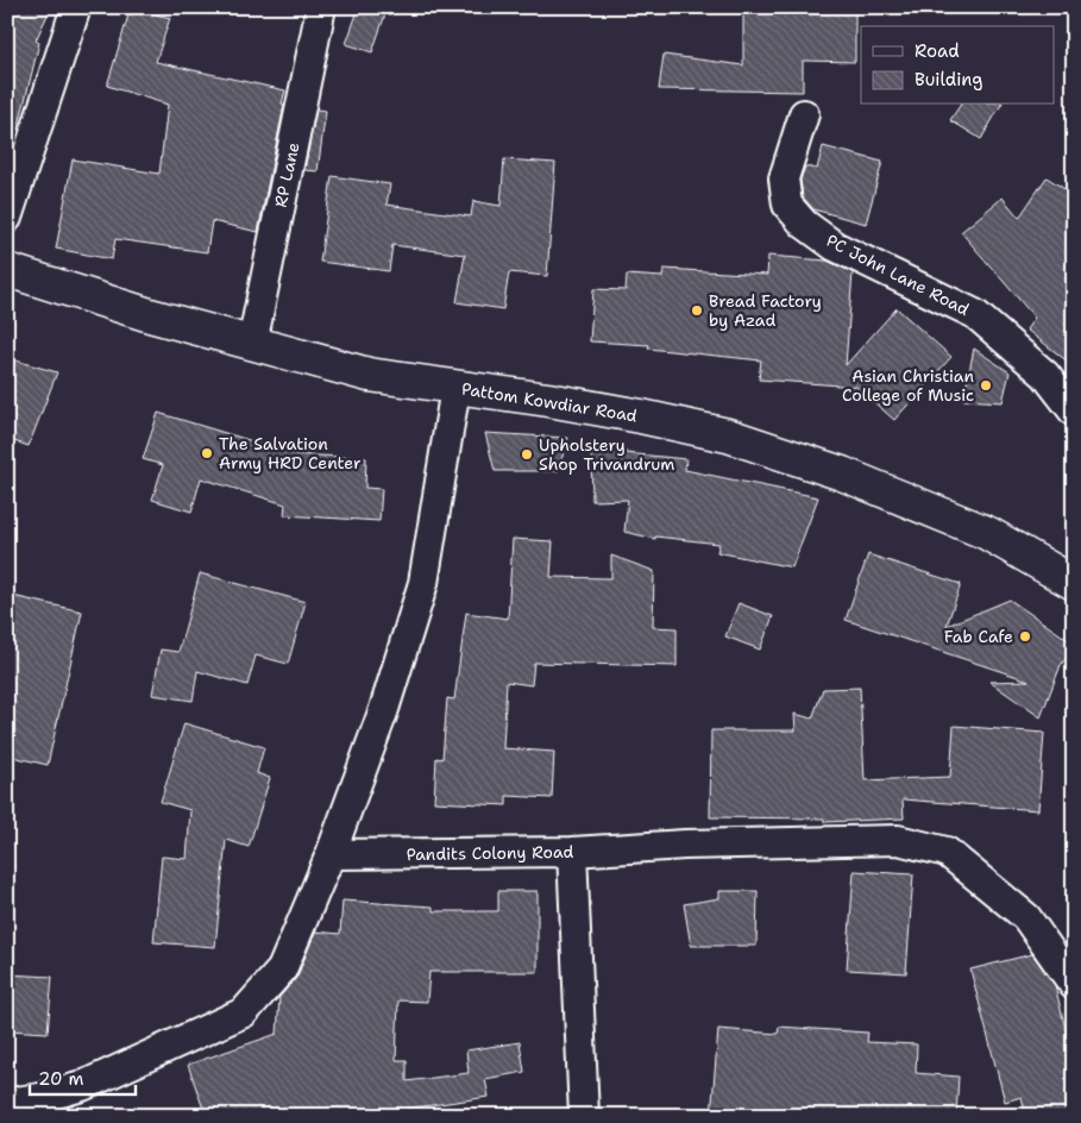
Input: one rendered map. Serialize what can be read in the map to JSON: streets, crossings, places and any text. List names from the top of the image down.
{
  "streets": {
    "main road": ["Pattom Kowdiar Road"],
    "street": ["RP Lane", "PC John Lane Road", "Pandits Colony Road"]
  },
  "crossings": [
    ["RP Lane", "Pattom Kowdiar Road"]
  ],
  "places": [
    "Bread Factory by Azad",
    "Asian Christian College of Music",
    "The Salvation Army HRD Center",
    "Upholstery Shop Trivandrum",
    "Fab Cafe"
  ],
  "legend": ["Road", "Building"],
  "scale_bar": "20 m"
}
